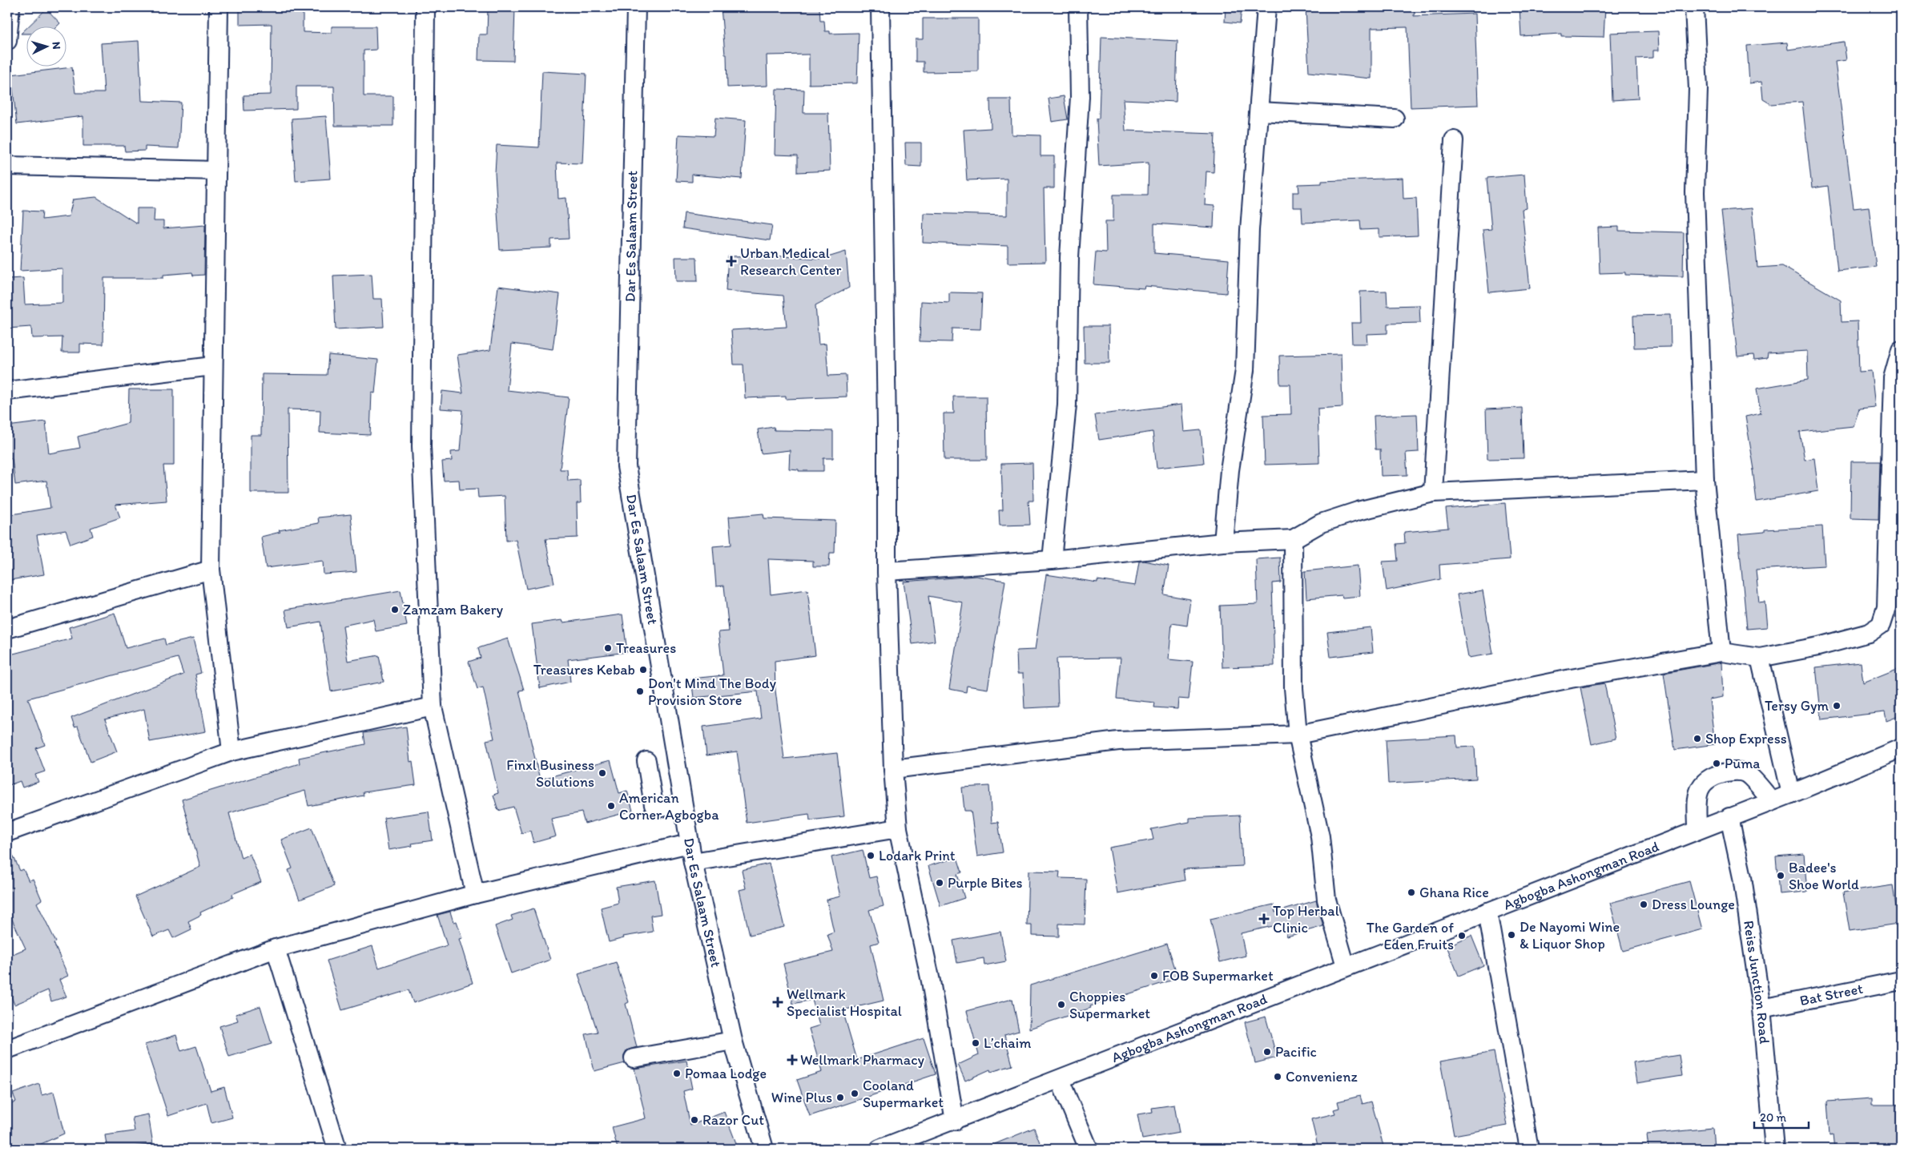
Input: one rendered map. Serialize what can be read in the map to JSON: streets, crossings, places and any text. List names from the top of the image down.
{
  "streets": {
    "street": [
      "Dar Es Salaam Street",
      "Agbogba Ashongman Road",
      "Reiss Junction Road",
      "Bat Street"
    ]
  },
  "crossings": [
    ["Agbogba Ashongman Road", "Reiss Junction Road"],
    ["Reiss Junction Road", "Bat Street"]
  ],
  "places": {
    "health": [
      "Urban Medical Research Center",
      "Top Herbal Clinic",
      "Wellmark Specialist Hospital",
      "Wellmark Pharmacy"
    ],
    "other": [
      "Zamzam Bakery",
      "Treasures",
      "Treasures Kebab",
      "Don't Mind The Body Provision Store",
      "Tersy Gym",
      "Shop Express",
      "Puma",
      "Finxl Business Solutions",
      "American Corner Agbogba",
      "Lodark Print",
      "Badee's Shoe World",
      "Purple Bites",
      "Ghana Rice",
      "Dress Lounge",
      "De Nayomi Wine & Liquor Shop",
      "The Garden of Eden Fruits",
      "FOB Supermarket",
      "Choppies Supermarket",
      "L’chaim",
      "Pacific",
      "Pomaa Lodge",
      "Convenienz",
      "Cooland Supermarket",
      "Wine Plus",
      "Razor Cut"
    ]
  },
  "scale_bar": "20 m",
  "north": "right"
}
